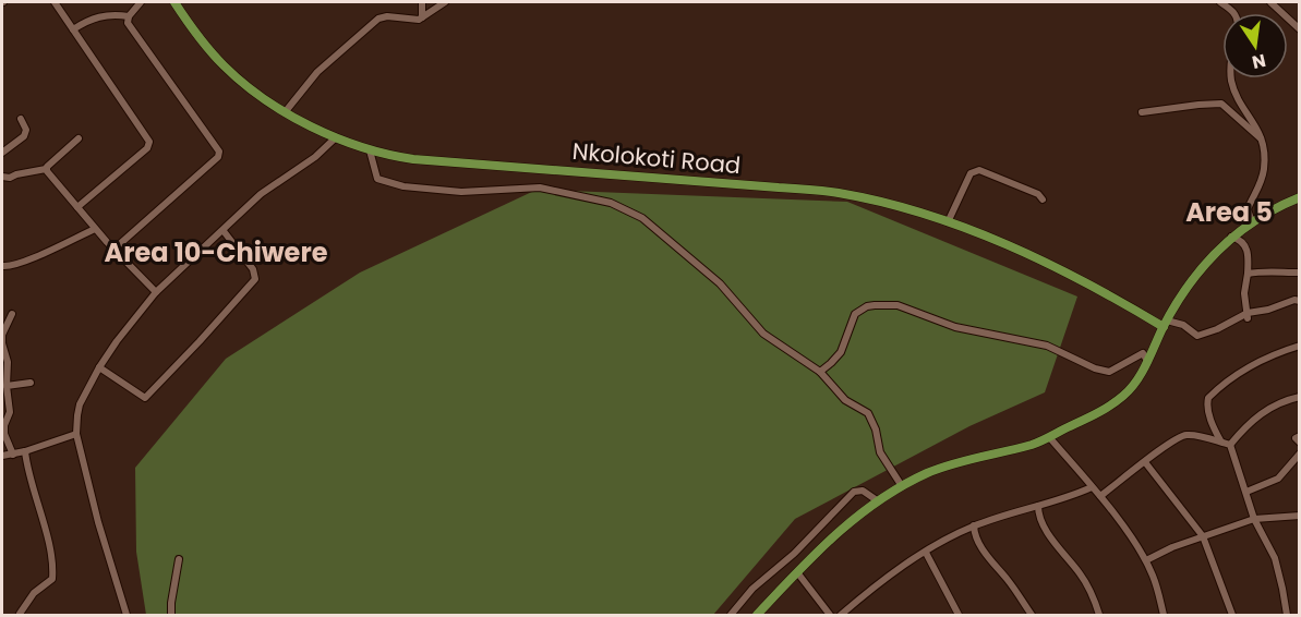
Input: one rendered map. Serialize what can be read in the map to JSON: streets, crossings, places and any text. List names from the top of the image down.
{
  "streets": {
    "main road": ["Nkolokoti Road"]
  },
  "districts": ["Area 5", "Area 10-Chiwere"],
  "north": "bottom"
}
